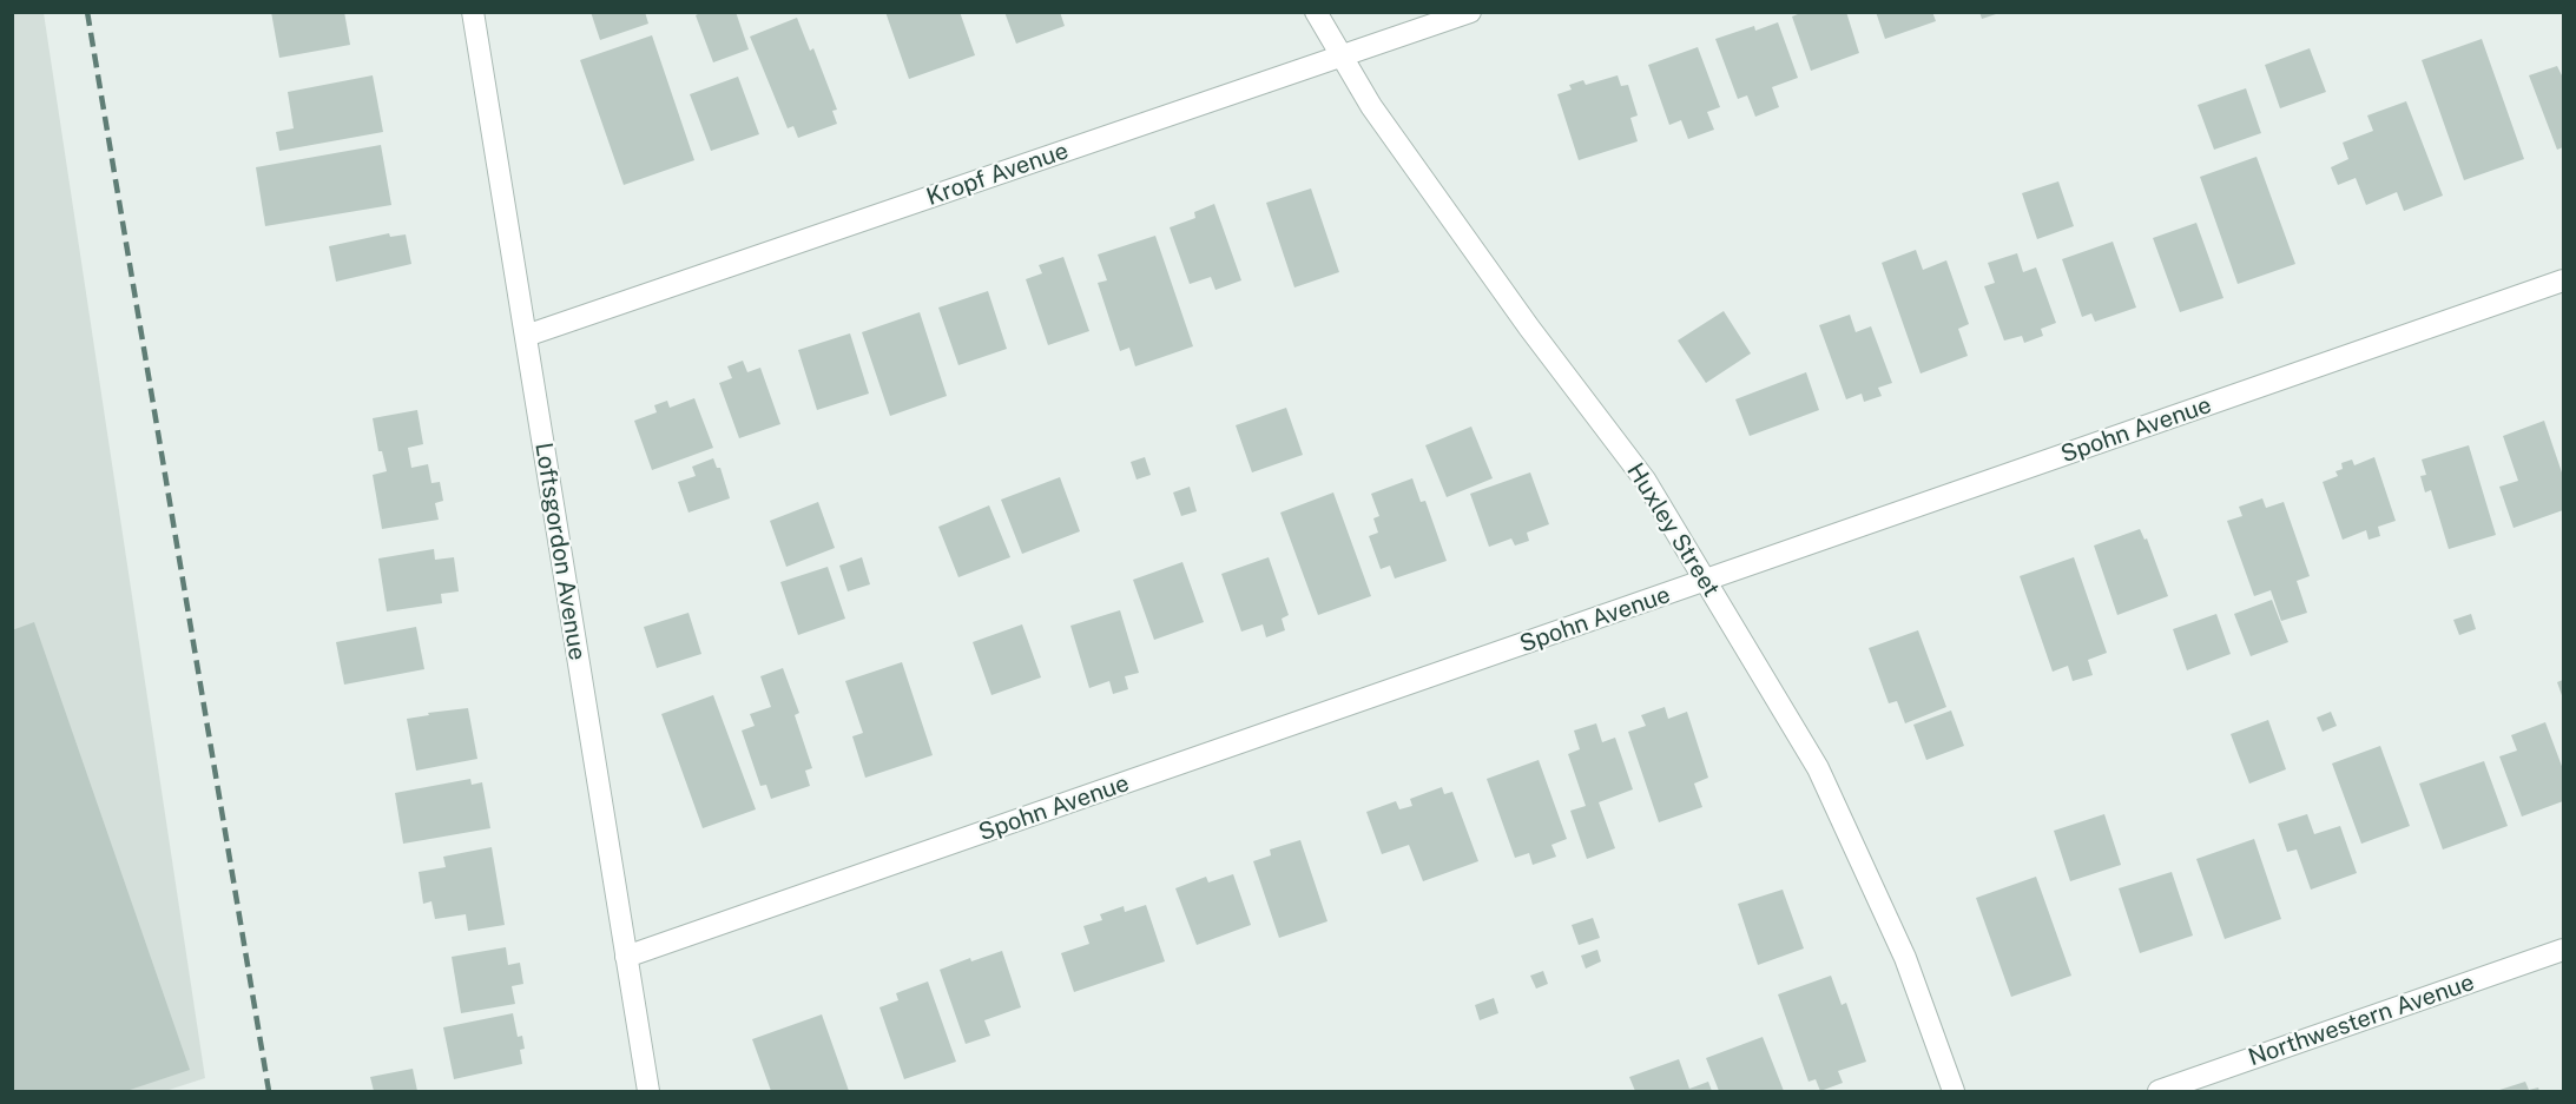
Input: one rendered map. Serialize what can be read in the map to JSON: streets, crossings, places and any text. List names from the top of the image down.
{
  "streets": {
    "street": [
      "Kropf Avenue",
      "Spohn Avenue",
      "Huxley Street",
      "Loftsgordon Avenue",
      "Northwestern Avenue"
    ]
  },
  "crossings": [
    ["Kropf Avenue", "Huxley Street"],
    ["Kropf Avenue", "Loftsgordon Avenue"],
    ["Spohn Avenue", "Huxley Street"],
    ["Spohn Avenue", "Loftsgordon Avenue"]
  ]
}
